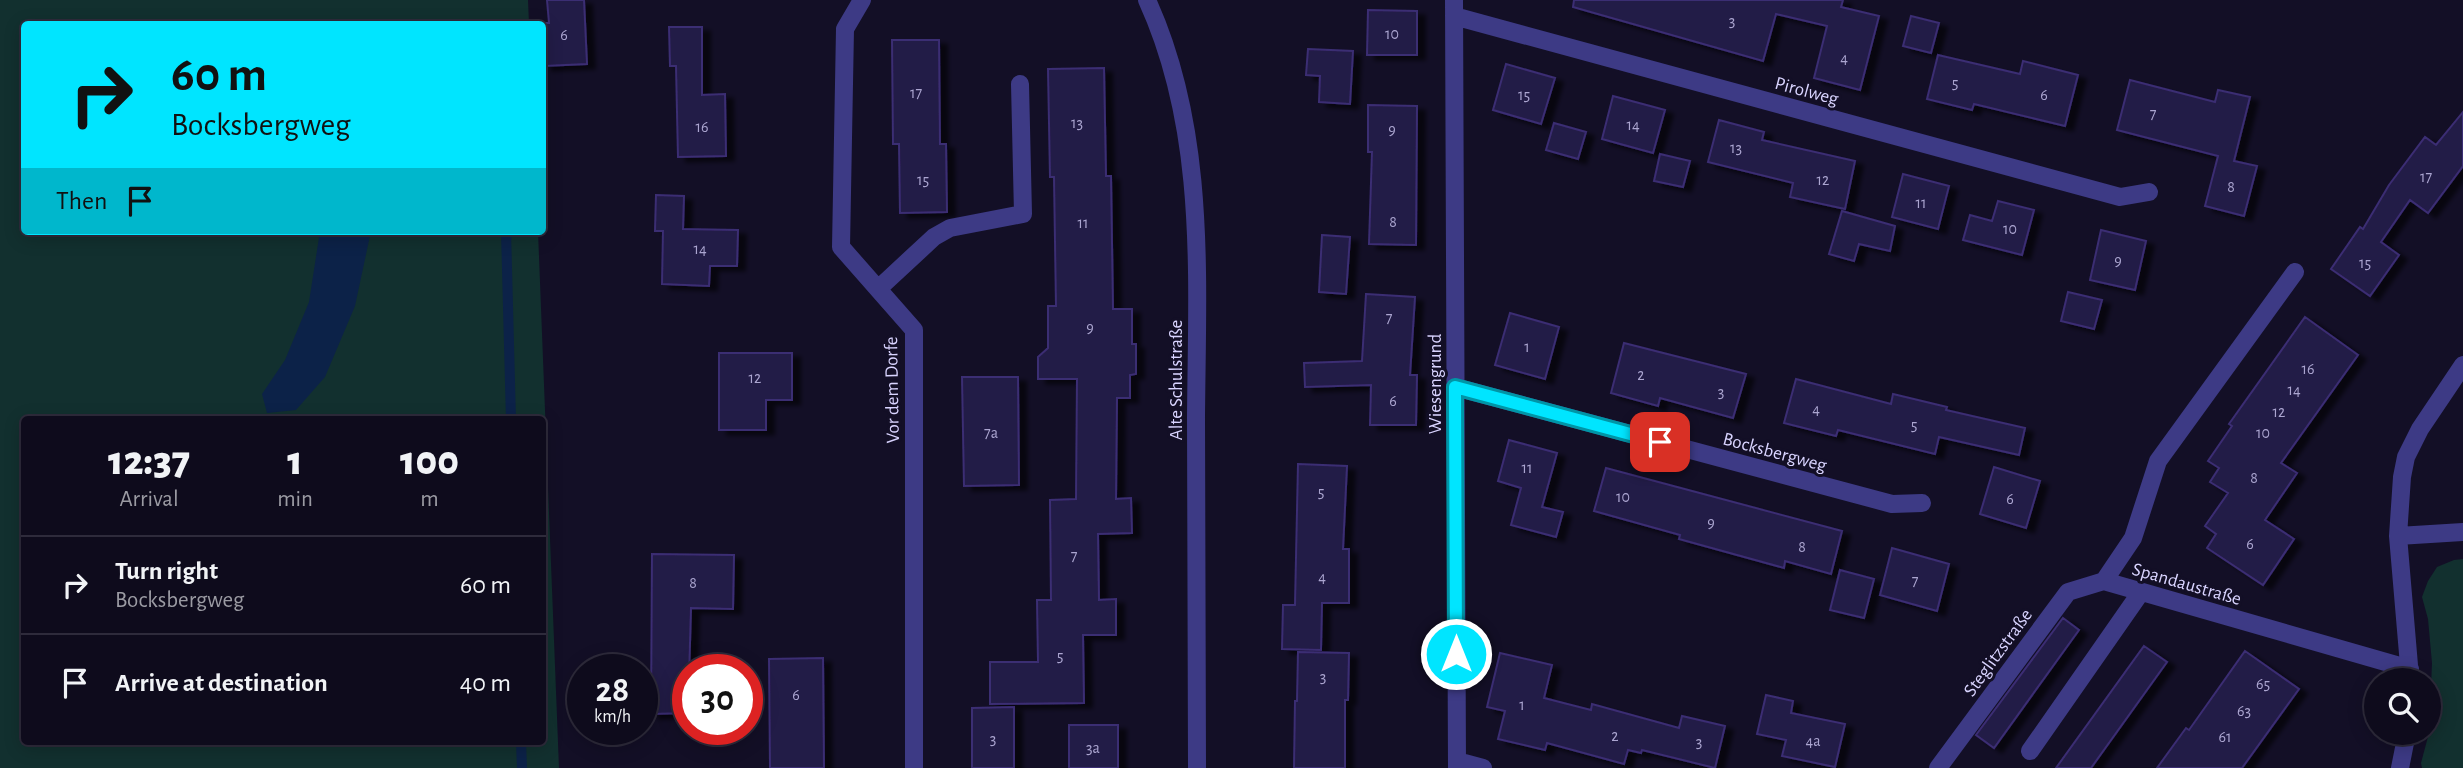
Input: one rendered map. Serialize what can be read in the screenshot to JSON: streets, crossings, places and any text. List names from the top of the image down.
{
  "streets": {
    "street": [
      "Pirolweg",
      "Alte Schulstraße",
      "Wiesengrund",
      "Vor dem Dorfe",
      "Bocksbergweg",
      "Spandaustraße",
      "Steglitzstraße"
    ]
  },
  "crossings": [
    ["Pirolweg", "Wiesengrund"],
    ["Wiesengrund", "Bocksbergweg"],
    ["Spandaustraße", "Steglitzstraße"]
  ],
  "house_numbers": [
    "3",
    "10",
    "6",
    "4",
    "5",
    "17",
    "15",
    "6",
    "7",
    "13",
    "14",
    "16",
    "9",
    "13",
    "17",
    "15",
    "12",
    "8",
    "11",
    "8",
    "11",
    "10",
    "14",
    "9",
    "15",
    "7",
    "9",
    "1",
    "16",
    "2",
    "12",
    "14",
    "3",
    "6",
    "4",
    "12",
    "5",
    "7a",
    "10",
    "11",
    "8",
    "5",
    "10",
    "6",
    "9",
    "6",
    "8",
    "7",
    "4",
    "7",
    "8",
    "5",
    "3",
    "65",
    "6",
    "1",
    "63",
    "2",
    "61",
    "3",
    "4a",
    "3",
    "3a"
  ],
  "page": {
    "turn": ["60 m", "Bocksbergweg"],
    "then": "Then",
    "eta": [
      "12:37",
      "Arrival",
      "1",
      "min",
      "100",
      "m"
    ],
    "list": [
      {
        "name": "Turn right",
        "note": "Bocksbergweg",
        "value": "60 m"
      },
      {
        "name": "Arrive at destination",
        "value": "40 m"
      }
    ],
    "speed": "28 km/h",
    "limit": "30"
  }
}
